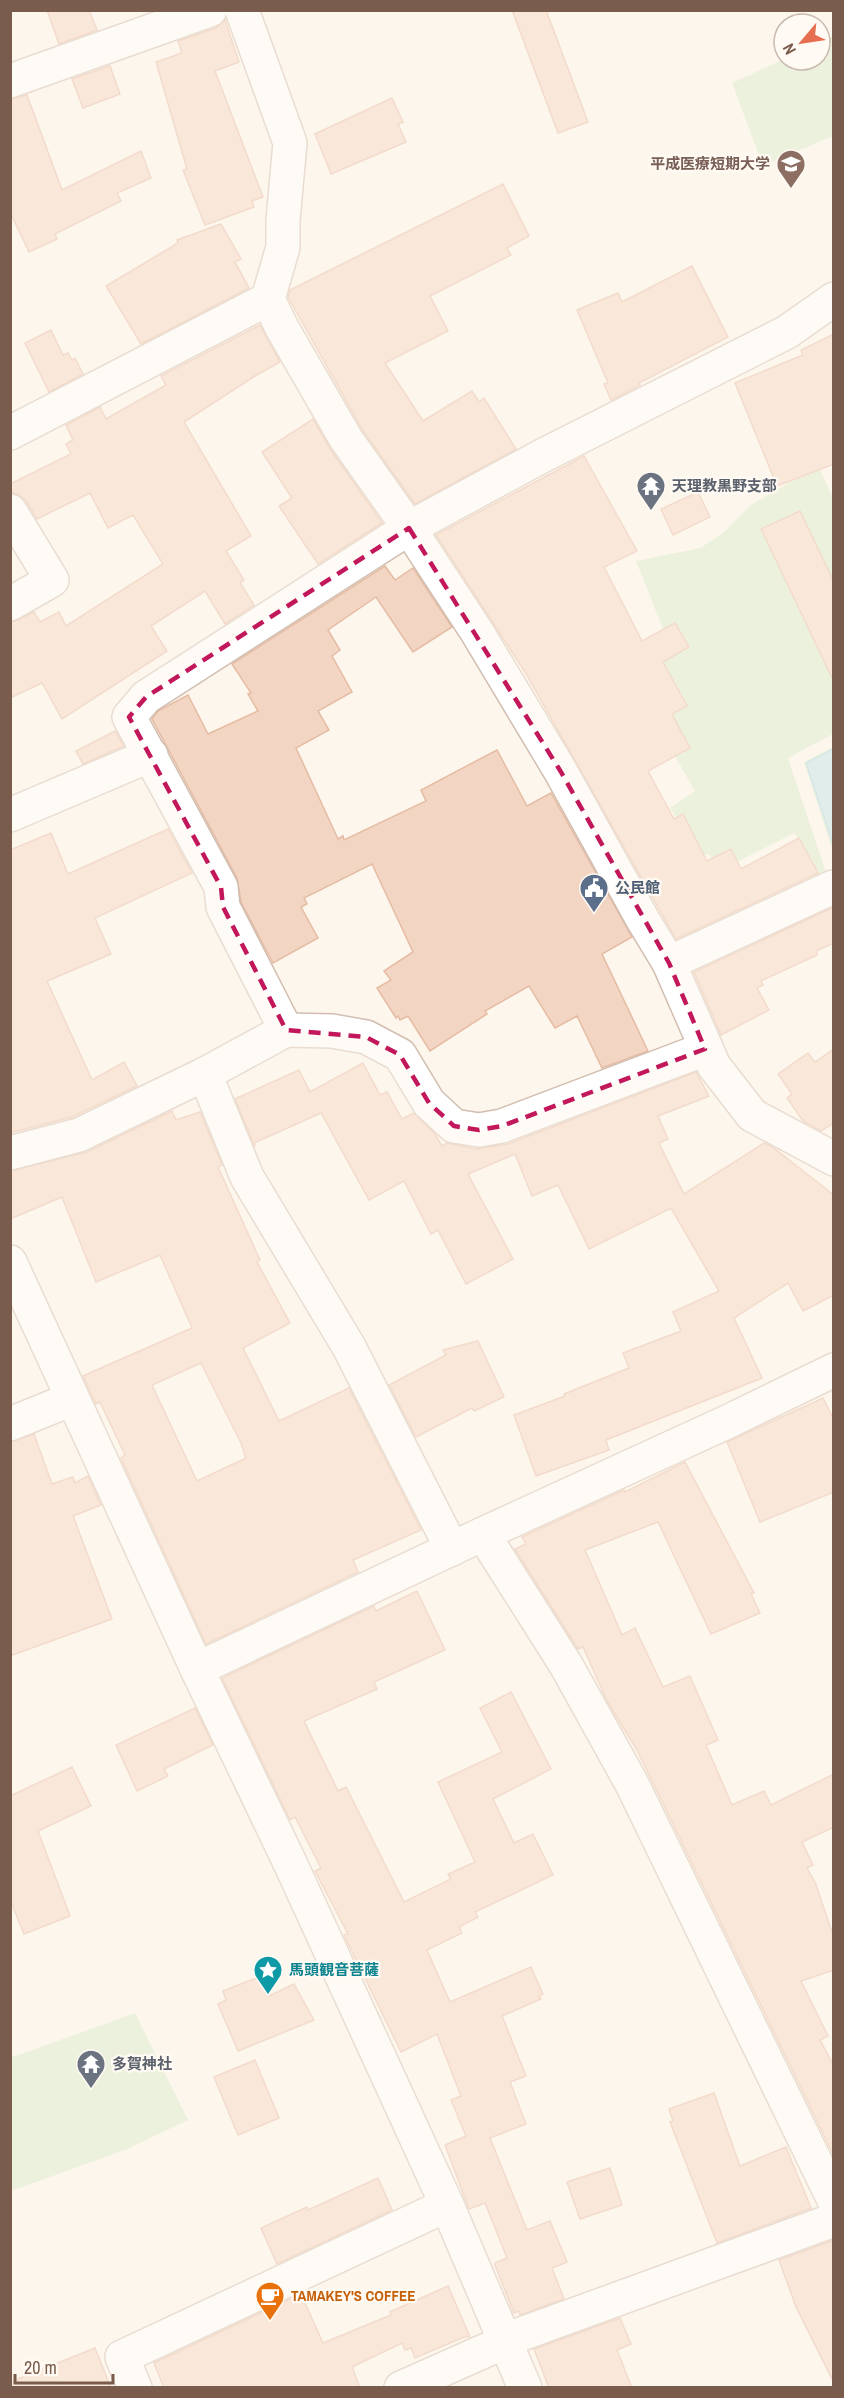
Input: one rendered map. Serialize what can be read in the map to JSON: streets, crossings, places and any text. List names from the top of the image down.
{
  "places": {
    "school or university": ["平成医療短期大学"],
    "temple": ["天理教黒野支部", "多賀神社"],
    "public building": ["公民館"],
    "place": ["馬頭観音菩薩"],
    "cafe": ["TAMAKEY'S COFFEE"]
  },
  "scale_bar": "20 m",
  "north": "bottom left"
}
